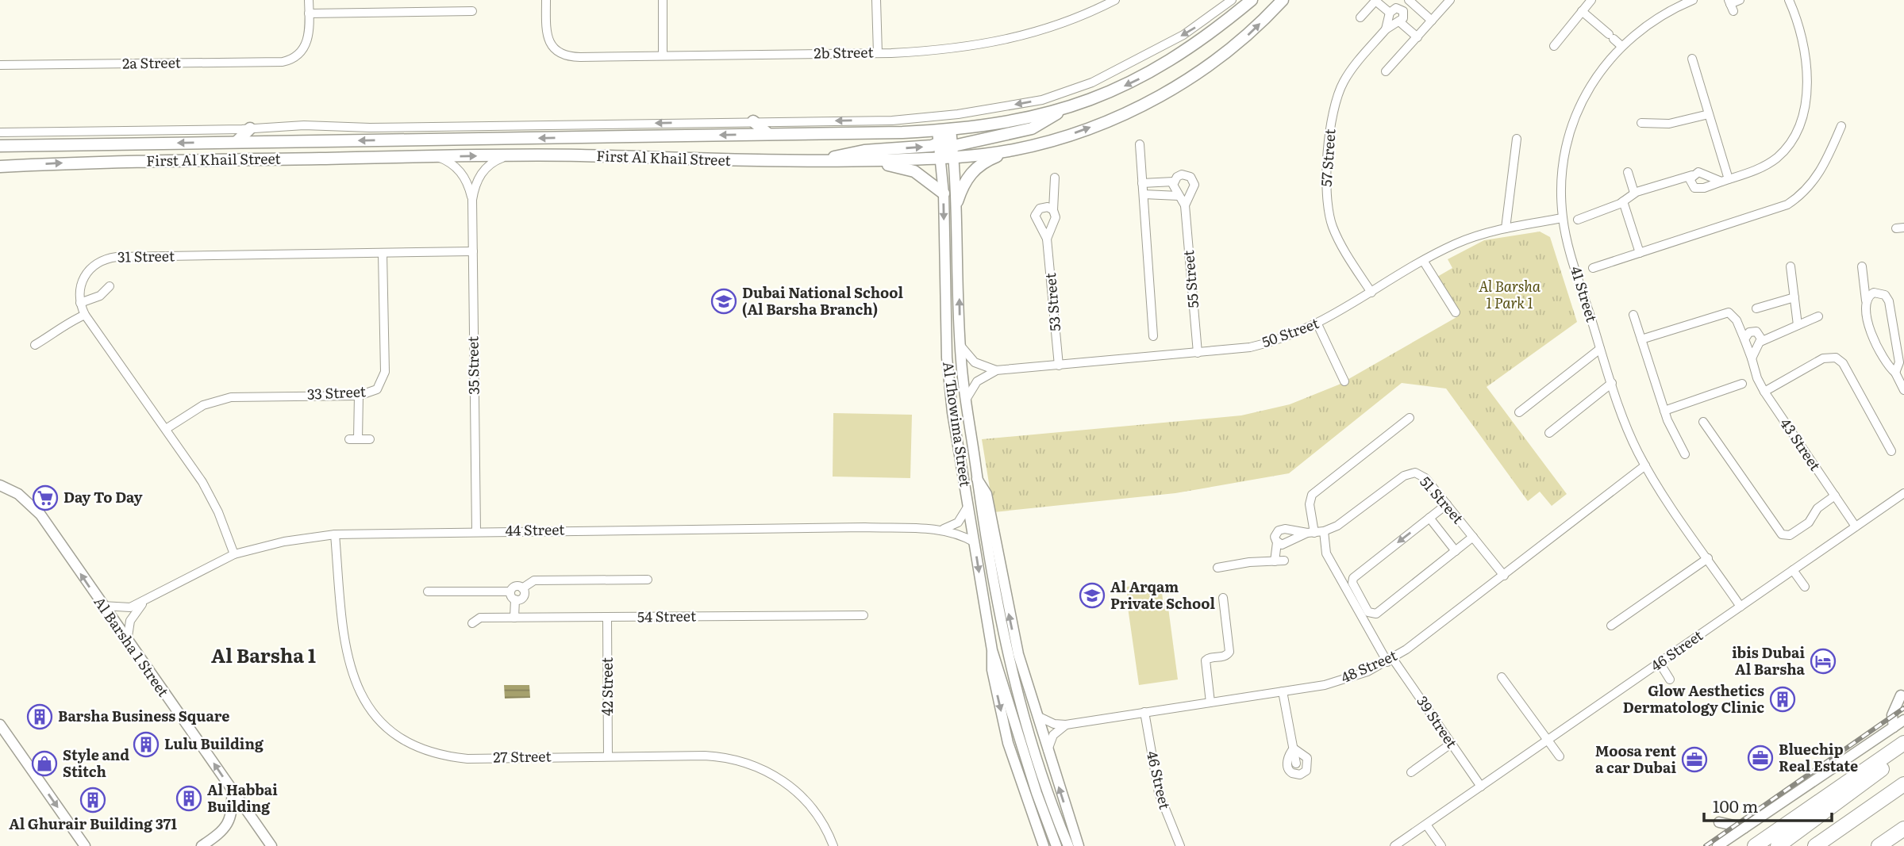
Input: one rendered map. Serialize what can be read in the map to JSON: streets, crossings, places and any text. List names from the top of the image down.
{
  "streets": {
    "main road": ["First Al Khail Street"],
    "street": [
      "2b Street",
      "2a Street",
      "57 Street",
      "31 Street",
      "55 Street",
      "41 Street",
      "53 Street",
      "50 Street",
      "35 Street",
      "33 Street",
      "Al Thowima Street",
      "43 Street",
      "51 Street",
      "44 Street",
      "54 Street",
      "Al Barsha 1 Street",
      "46 Street",
      "48 Street",
      "42 Street",
      "39 Street",
      "27 Street"
    ]
  },
  "crossings": [
    ["57 Street", "50 Street"],
    ["First Al Khail Street", "35 Street"],
    ["First Al Khail Street", "Al Thowima Street"],
    ["31 Street", "35 Street"],
    ["31 Street", "33 Street"],
    ["55 Street", "50 Street"],
    ["41 Street", "50 Street"],
    ["41 Street", "46 Street"],
    ["41 Street", "48 Street"],
    ["53 Street", "50 Street"],
    ["50 Street", "Al Thowima Street"],
    ["35 Street", "44 Street"],
    ["Al Thowima Street", "44 Street"],
    ["Al Thowima Street", "48 Street"],
    ["43 Street", "46 Street"],
    ["51 Street", "48 Street"],
    ["51 Street", "39 Street"],
    ["44 Street", "Al Barsha 1 Street"],
    ["44 Street", "27 Street"],
    ["54 Street", "42 Street"],
    ["46 Street", "48 Street"],
    ["46 Street", "39 Street"],
    ["48 Street", "39 Street"],
    ["42 Street", "27 Street"]
  ],
  "one_way": ["Al Barsha 1 Street"],
  "districts": ["Al Barsha 1"],
  "parks": ["Al Barsha 1 Park 1"],
  "places": {
    "school or university": ["Dubai National School (Al Barsha Branch)", "Al Arqam Private School"],
    "supermarket": ["Day To Day"],
    "hotel": ["ibis Dubai Al Barsha"],
    "building": [
      "Glow Aesthetics Dermatology Clinic",
      "Barsha Business Square",
      "Lulu Building",
      "Al Habbai Building",
      "Al Ghurair Building 371"
    ],
    "office": ["Bluechip Real Estate", "Moosa rent a car Dubai"],
    "shop": ["Style and Stitch"]
  },
  "scale_bar": "100 m"
}
